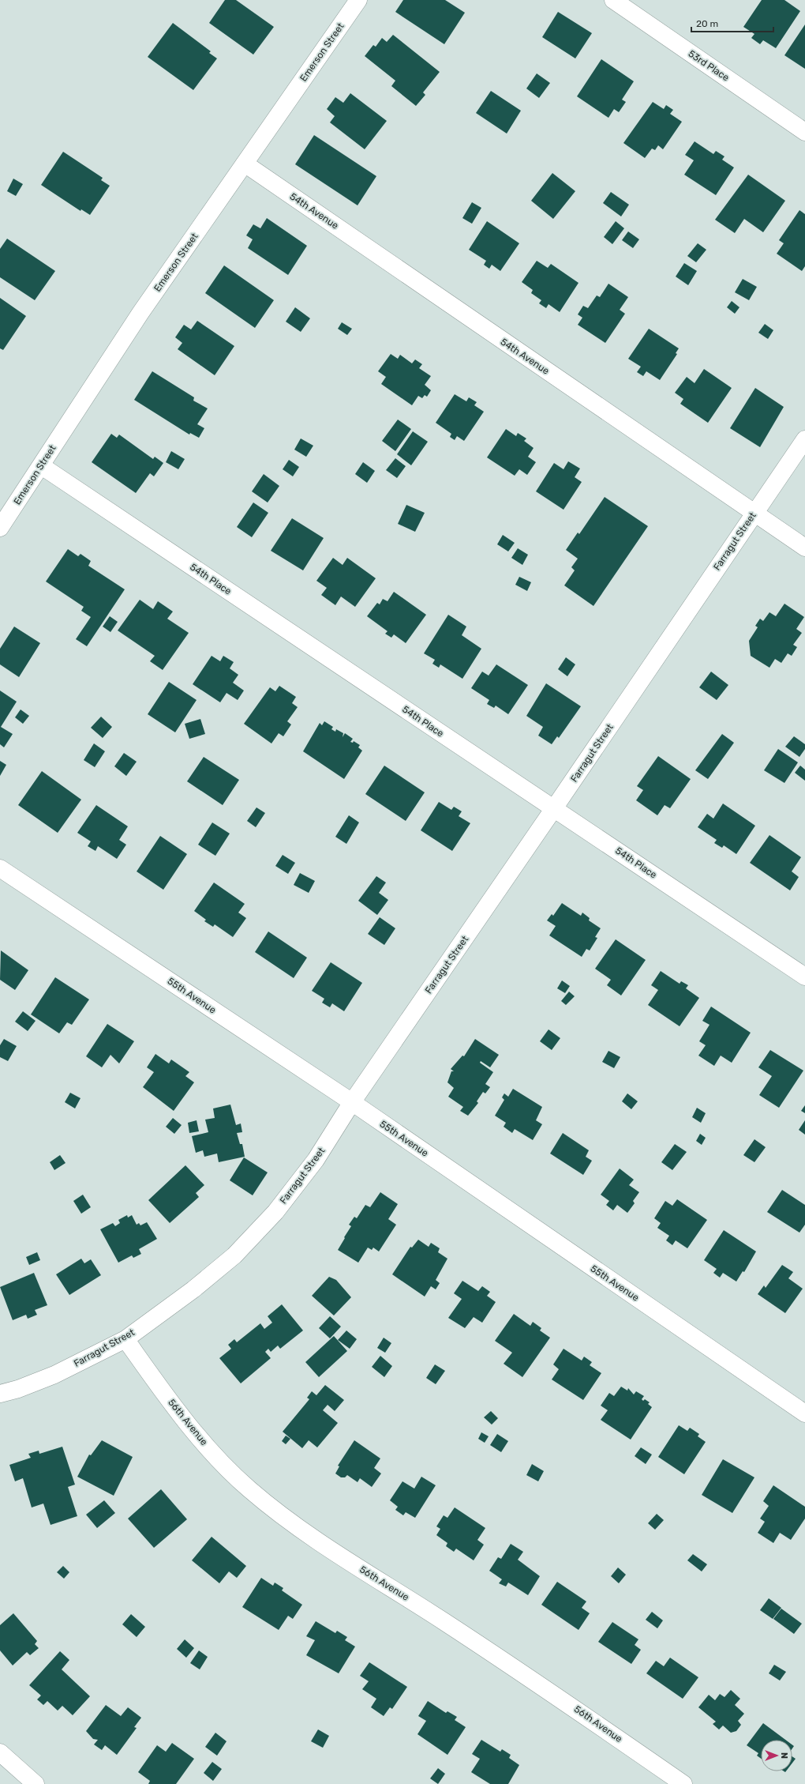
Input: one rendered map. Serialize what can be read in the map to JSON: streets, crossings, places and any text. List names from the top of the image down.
{
  "streets": {
    "street": [
      "Emerson Street",
      "53rd Place",
      "54th Avenue",
      "Farragut Street",
      "54th Place",
      "55th Avenue",
      "56th Avenue"
    ]
  },
  "crossings": [
    ["Emerson Street", "54th Avenue"],
    ["Emerson Street", "54th Place"],
    ["54th Avenue", "Farragut Street"],
    ["Farragut Street", "54th Place"],
    ["Farragut Street", "55th Avenue"],
    ["Farragut Street", "56th Avenue"]
  ],
  "scale_bar": "20 m",
  "north": "right"
}
